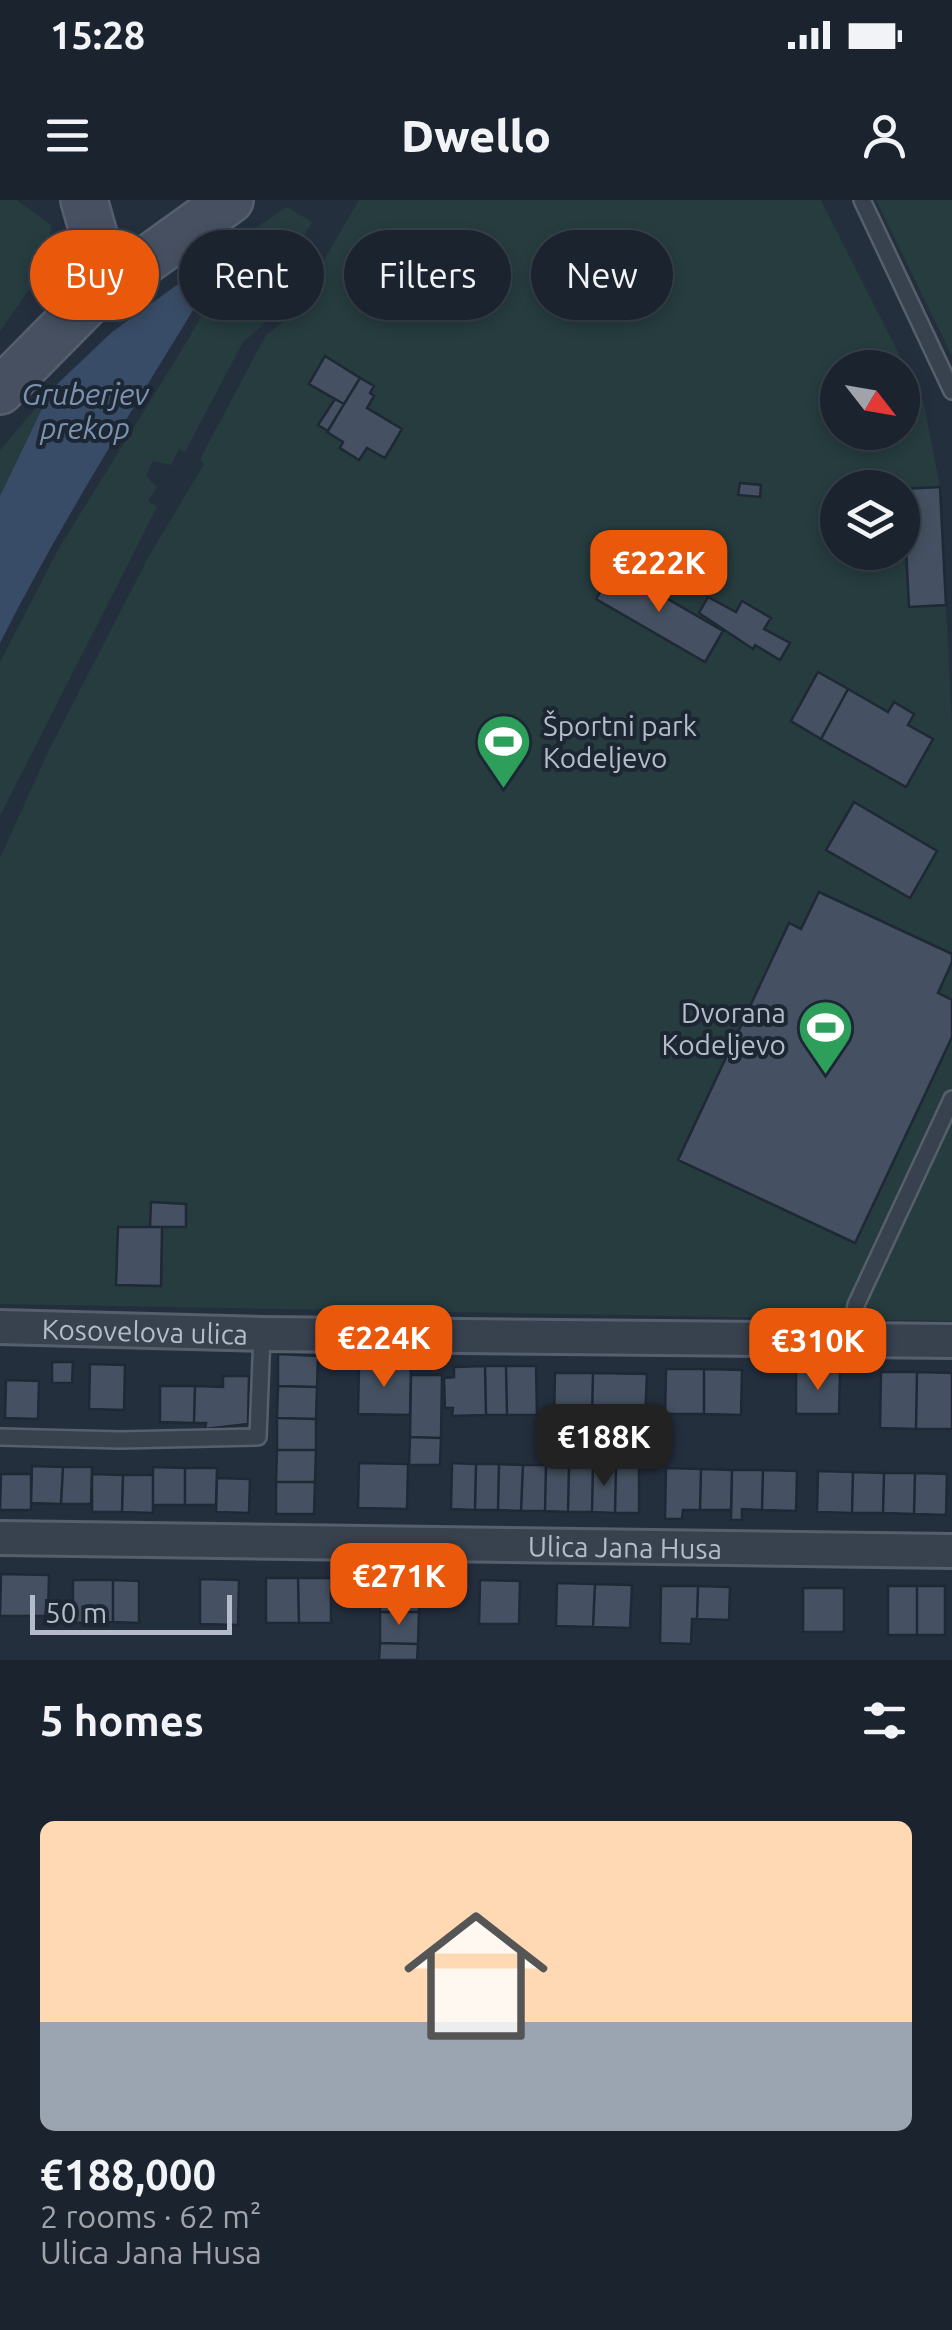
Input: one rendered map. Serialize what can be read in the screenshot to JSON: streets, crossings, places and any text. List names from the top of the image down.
{
  "streets": {
    "street": ["Kosovelova ulica", "Ulica Jana Husa"]
  },
  "water": ["Gruberjev prekop"],
  "places": {
    "sports": ["Športni park Kodeljevo", "Dvorana Kodeljevo"]
  },
  "scale_bar": "50 m",
  "north": "bottom right",
  "page": {
    "status": "15:28",
    "header": "Dwello",
    "chip": [
      "Buy",
      "Rent",
      "Filters",
      "New"
    ],
    "price": [
      "€222K",
      "€224K",
      "€310K",
      "€188K",
      "€271K"
    ],
    "scale": "50 m",
    "heading": "5 homes",
    "list": [
      {
        "name": "€188,000",
        "note": "2 rooms · 62 m² · Ulica Jana Husa"
      }
    ]
  }
}
